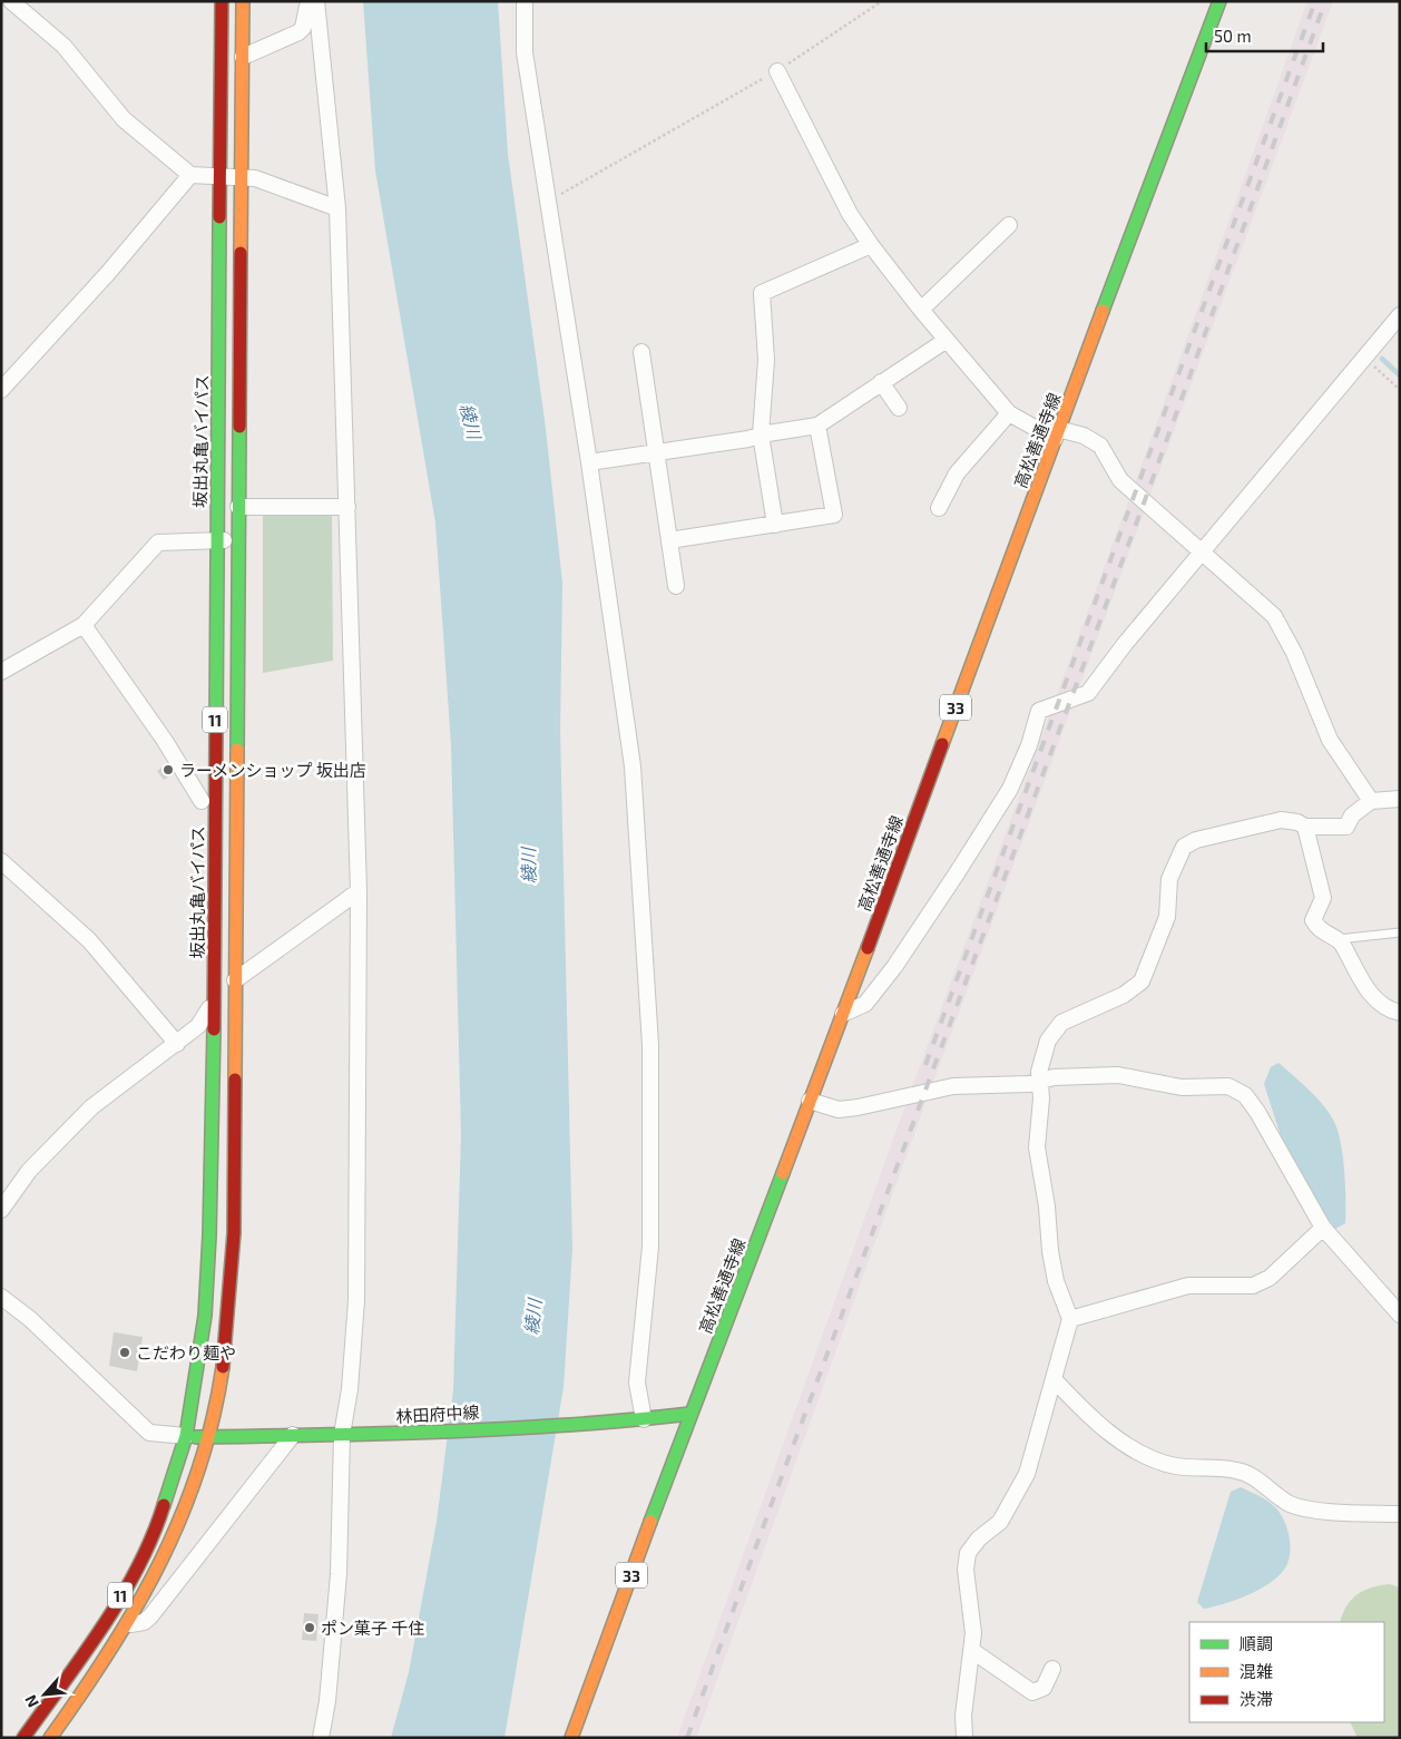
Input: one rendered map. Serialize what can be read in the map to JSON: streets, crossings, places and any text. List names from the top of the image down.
{
  "streets": {
    "main road": [
      "高松善通寺線",
      "坂出丸亀バイパス",
      "33",
      "11",
      "林田府中線"
    ]
  },
  "crossings": [
    ["高松善通寺線", "林田府中線"],
    ["坂出丸亀バイパス", "林田府中線"],
    ["11", "林田府中線"]
  ],
  "water": ["綾川"],
  "places": ["ラーメンショップ 坂出店", "こだわり麺や", "ポン菓子 千住"],
  "legend": ["順調", "混雑", "渋滞"],
  "scale_bar": "50 m",
  "north": "bottom left"
}
